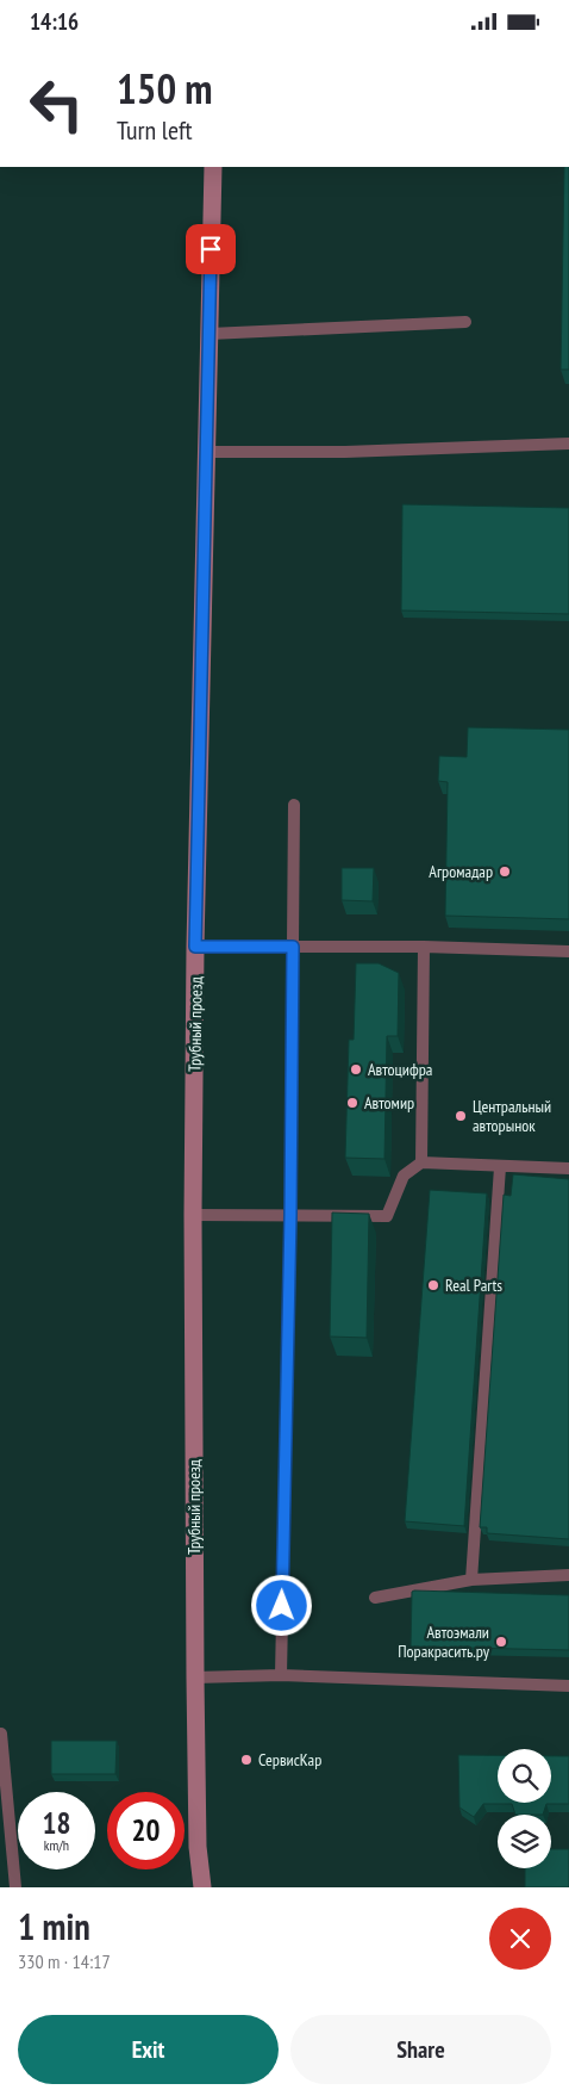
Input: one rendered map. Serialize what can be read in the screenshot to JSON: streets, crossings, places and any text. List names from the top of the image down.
{
  "streets": {
    "street": ["Трубный проезд"]
  },
  "places": [
    "Агромадар",
    "Автоцифра",
    "Автомир",
    "Центральный авторынок",
    "Real Parts",
    "Автоэмали Поракрасить.ру",
    "СервисКар"
  ],
  "page": {
    "status": "14:16",
    "turn": ["150 m", "Turn left"],
    "speed": "18 km/h",
    "limit": "20",
    "heading": ["1 min", "330 m · 14:17"],
    "buttons": ["Exit", "Share"]
  }
}
